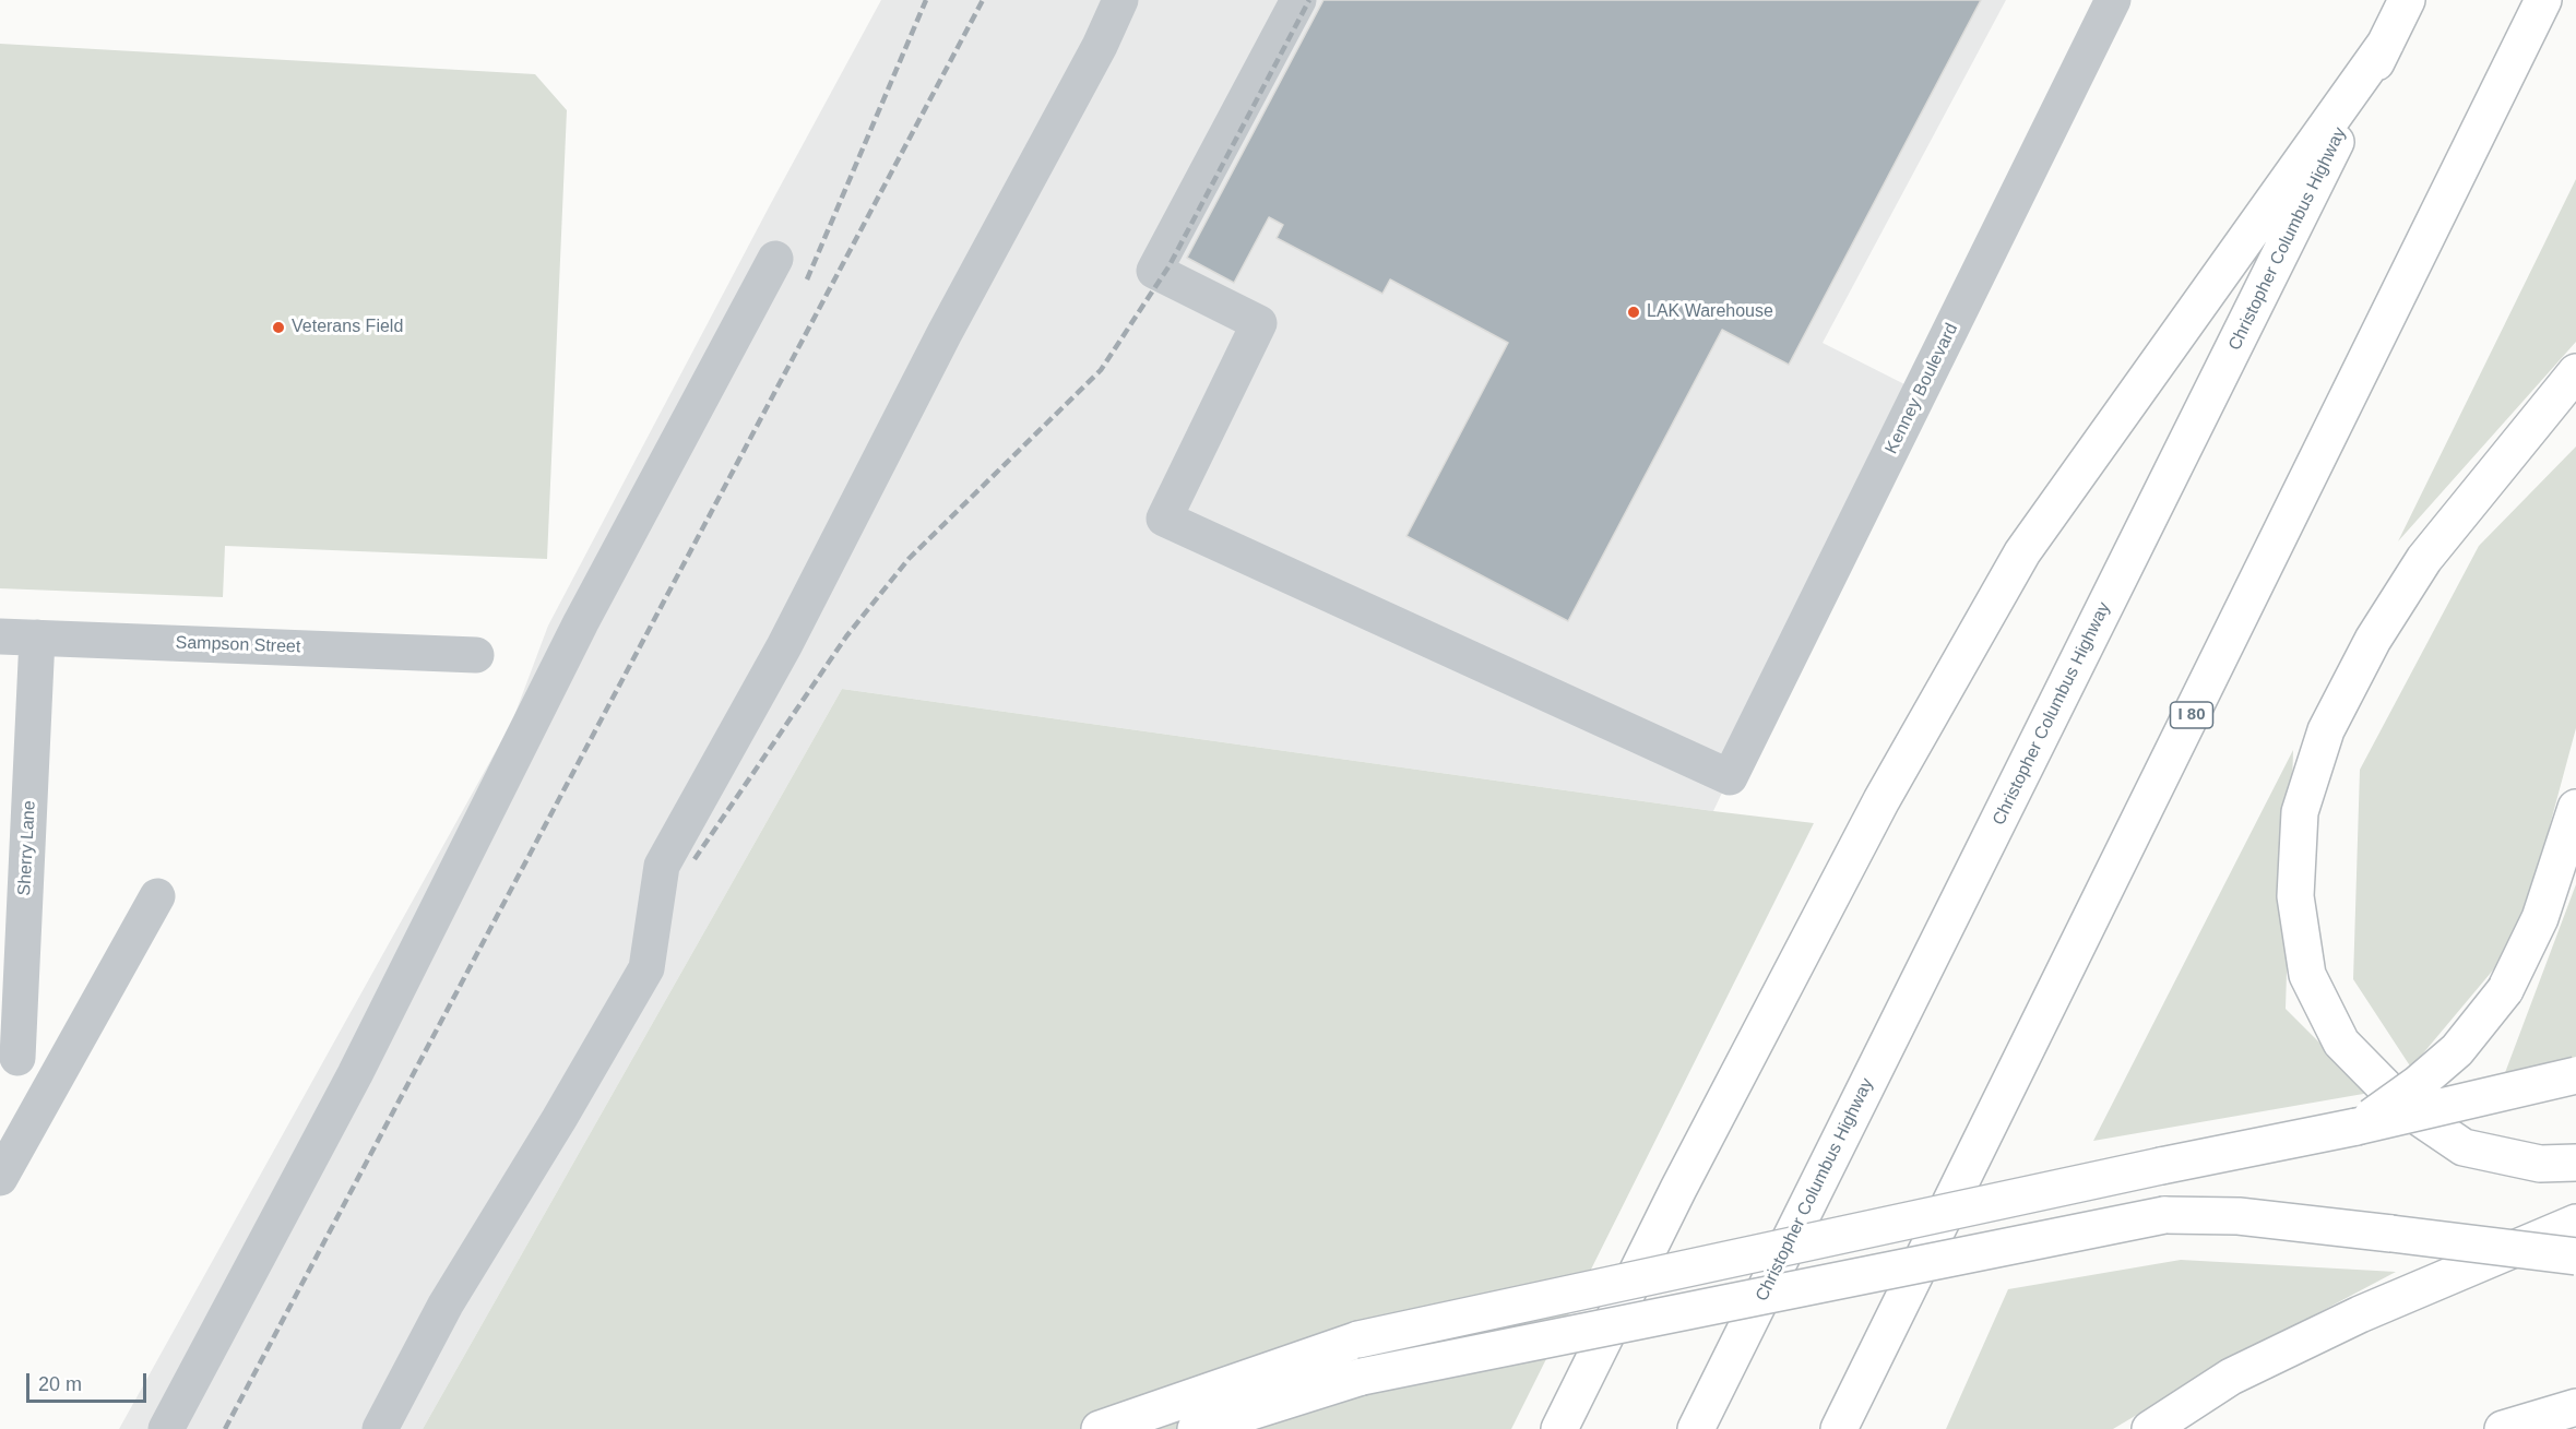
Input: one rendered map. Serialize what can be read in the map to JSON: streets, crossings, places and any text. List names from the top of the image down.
{
  "streets": {
    "highway": ["Christopher Columbus Highway", "I 80"],
    "street": ["Kenney Boulevard", "Sampson Street", "Sherry Lane"]
  },
  "crossings": [
    ["Sampson Street", "Sherry Lane"]
  ],
  "places": ["LAK Warehouse", "Veterans Field"],
  "scale_bar": "20 m"
}
